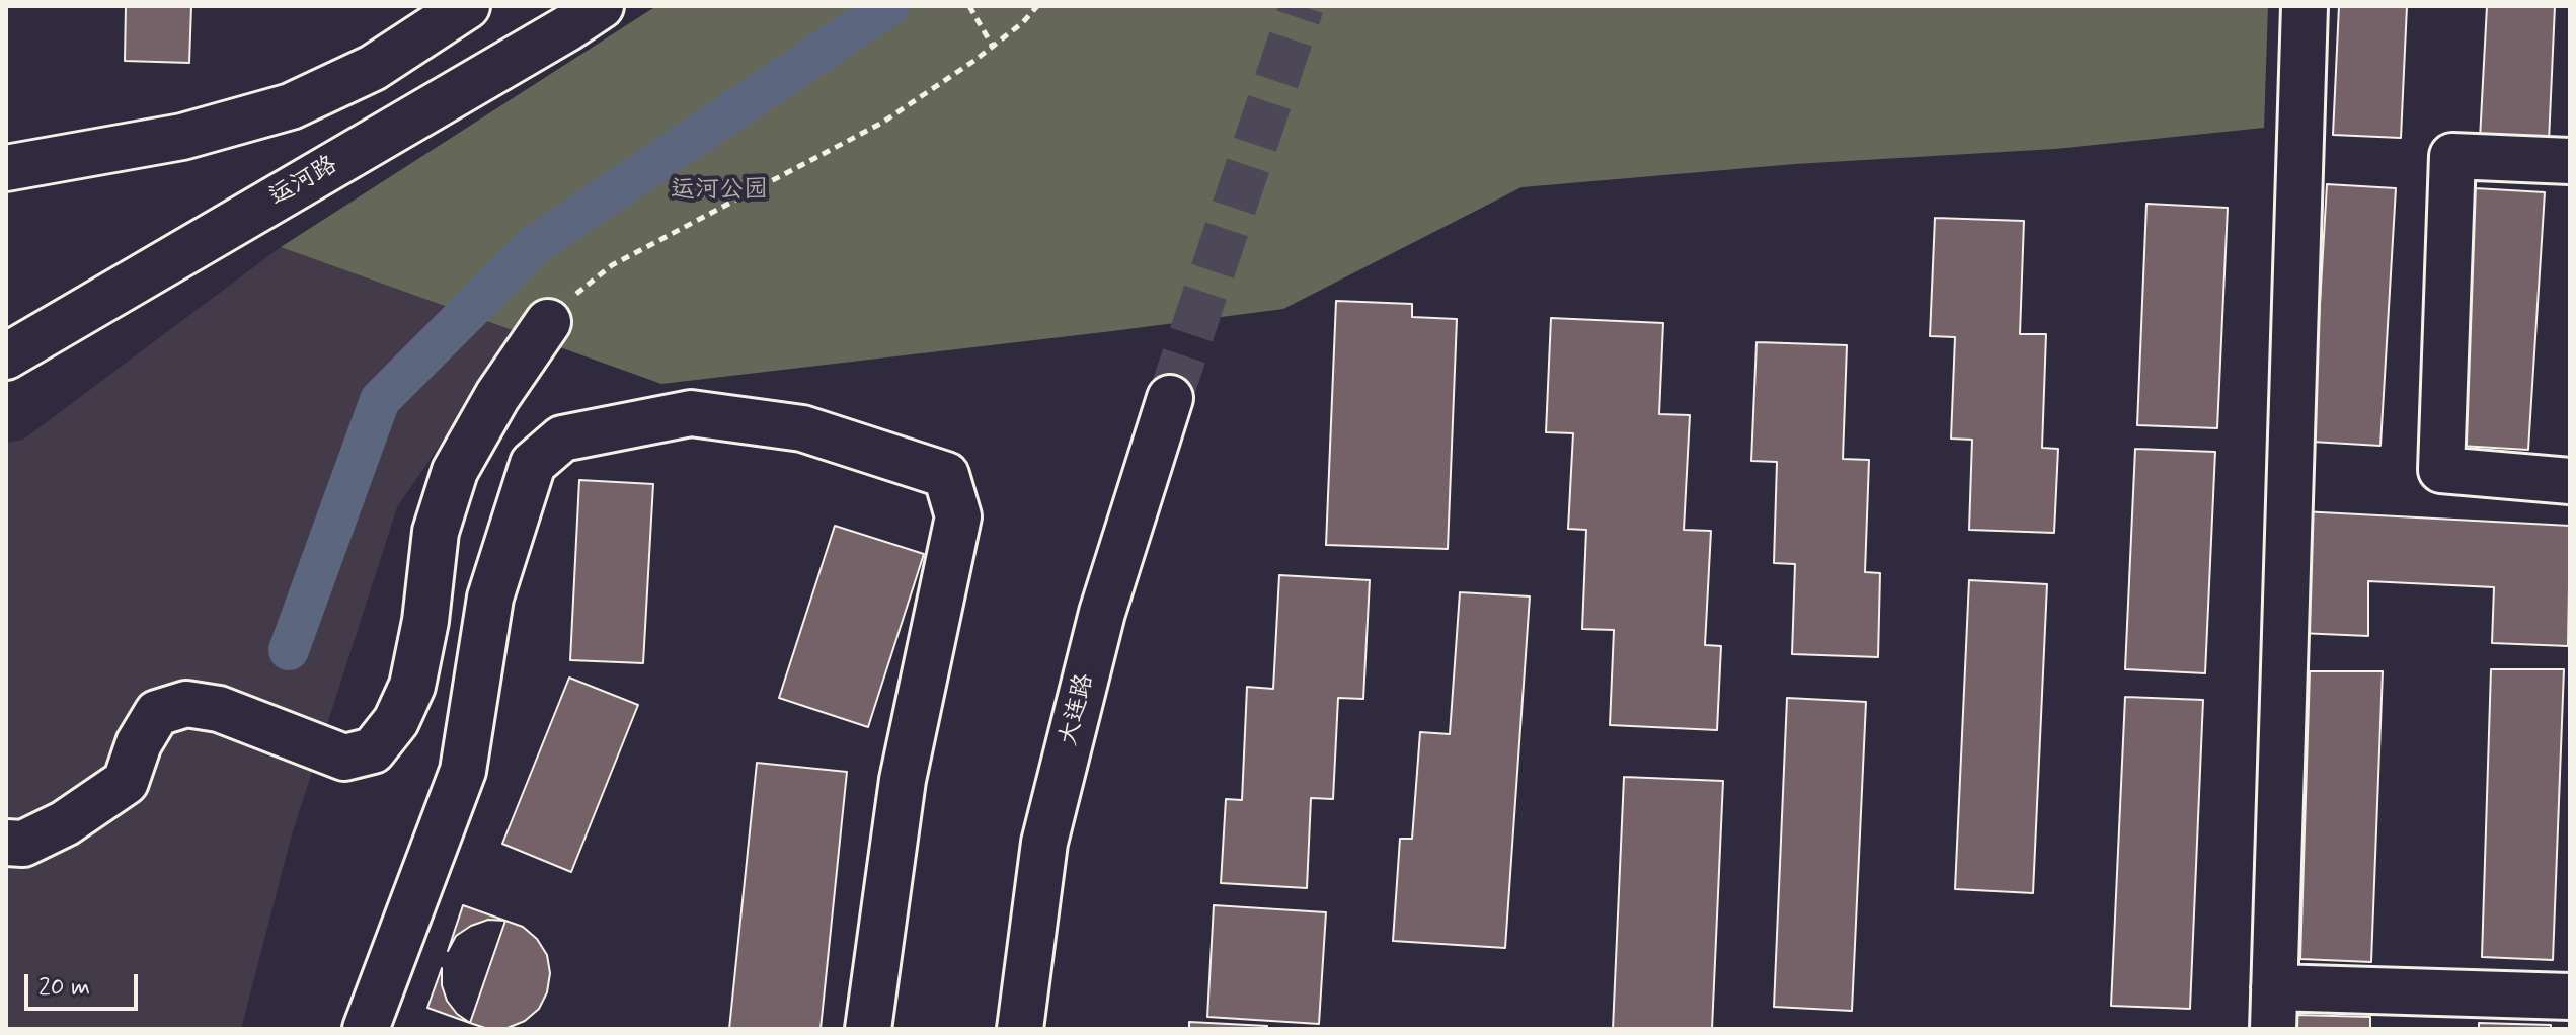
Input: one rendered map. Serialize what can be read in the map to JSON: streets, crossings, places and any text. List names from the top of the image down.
{
  "streets": {
    "street": ["运河路", "大连路"]
  },
  "parks": ["运河公园"],
  "scale_bar": "20 m"
}
